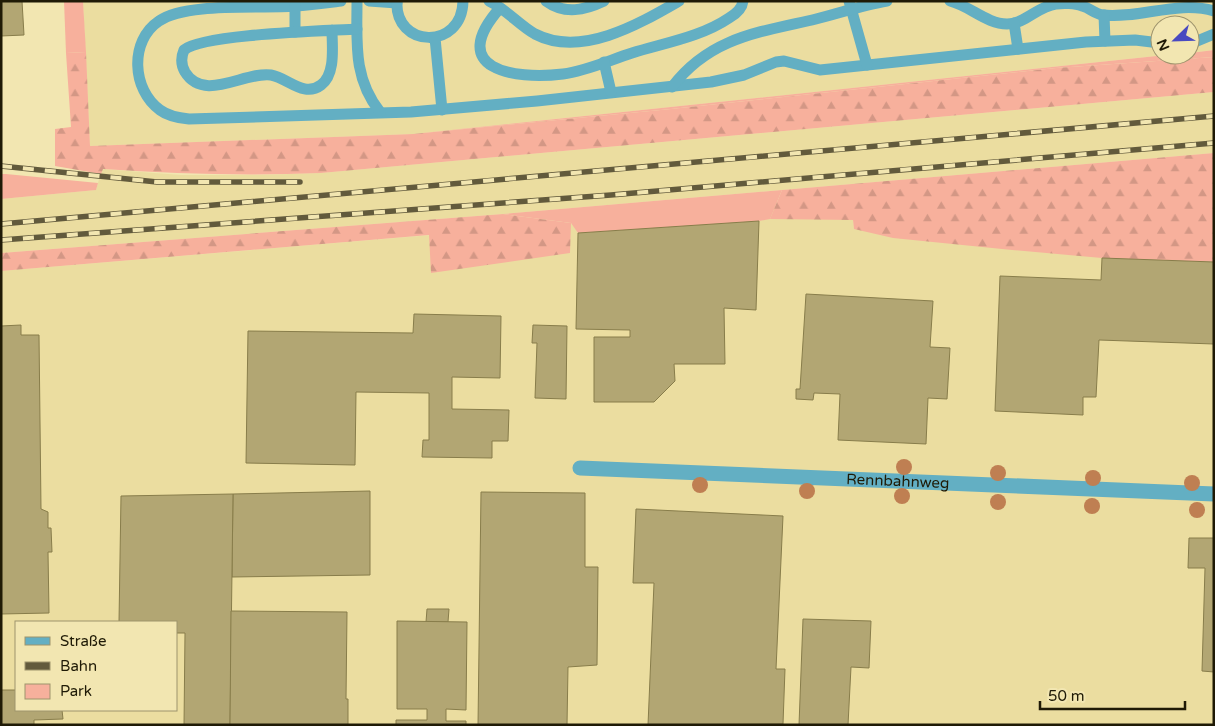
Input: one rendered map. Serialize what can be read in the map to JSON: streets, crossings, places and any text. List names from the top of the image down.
{
  "streets": {
    "street": ["Rennbahnweg"]
  },
  "legend": ["Straße", "Bahn", "Park"],
  "scale_bar": "50 m",
  "north": "bottom left"
}
